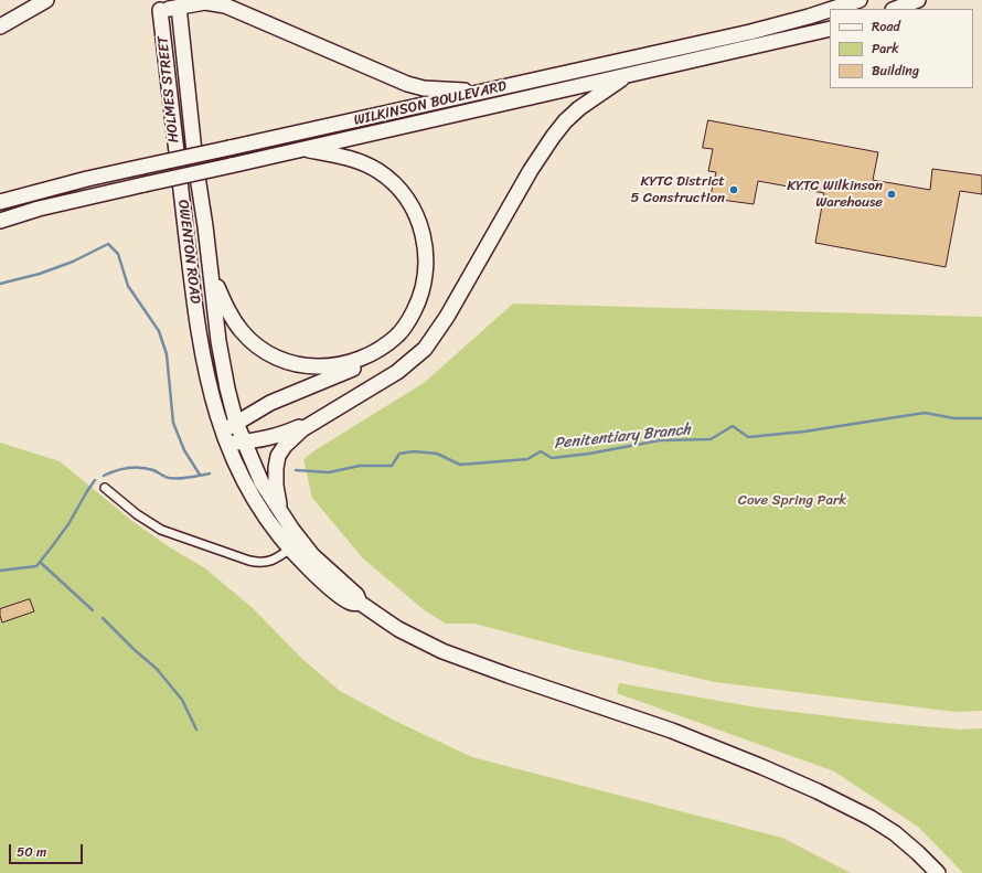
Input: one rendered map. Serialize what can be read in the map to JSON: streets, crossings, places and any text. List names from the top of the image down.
{
  "streets": {
    "highway": ["HOLMES STREET", "WILKINSON BOULEVARD", "OWENTON ROAD"]
  },
  "crossings": [
    ["HOLMES STREET", "OWENTON ROAD"]
  ],
  "water": ["Penitentiary Branch"],
  "parks": ["Cove Spring Park"],
  "places": ["KYTC District 5 Construction", "KYTC Wilkinson Warehouse"],
  "legend": ["Road", "Park", "Building"],
  "scale_bar": "50 m"
}
